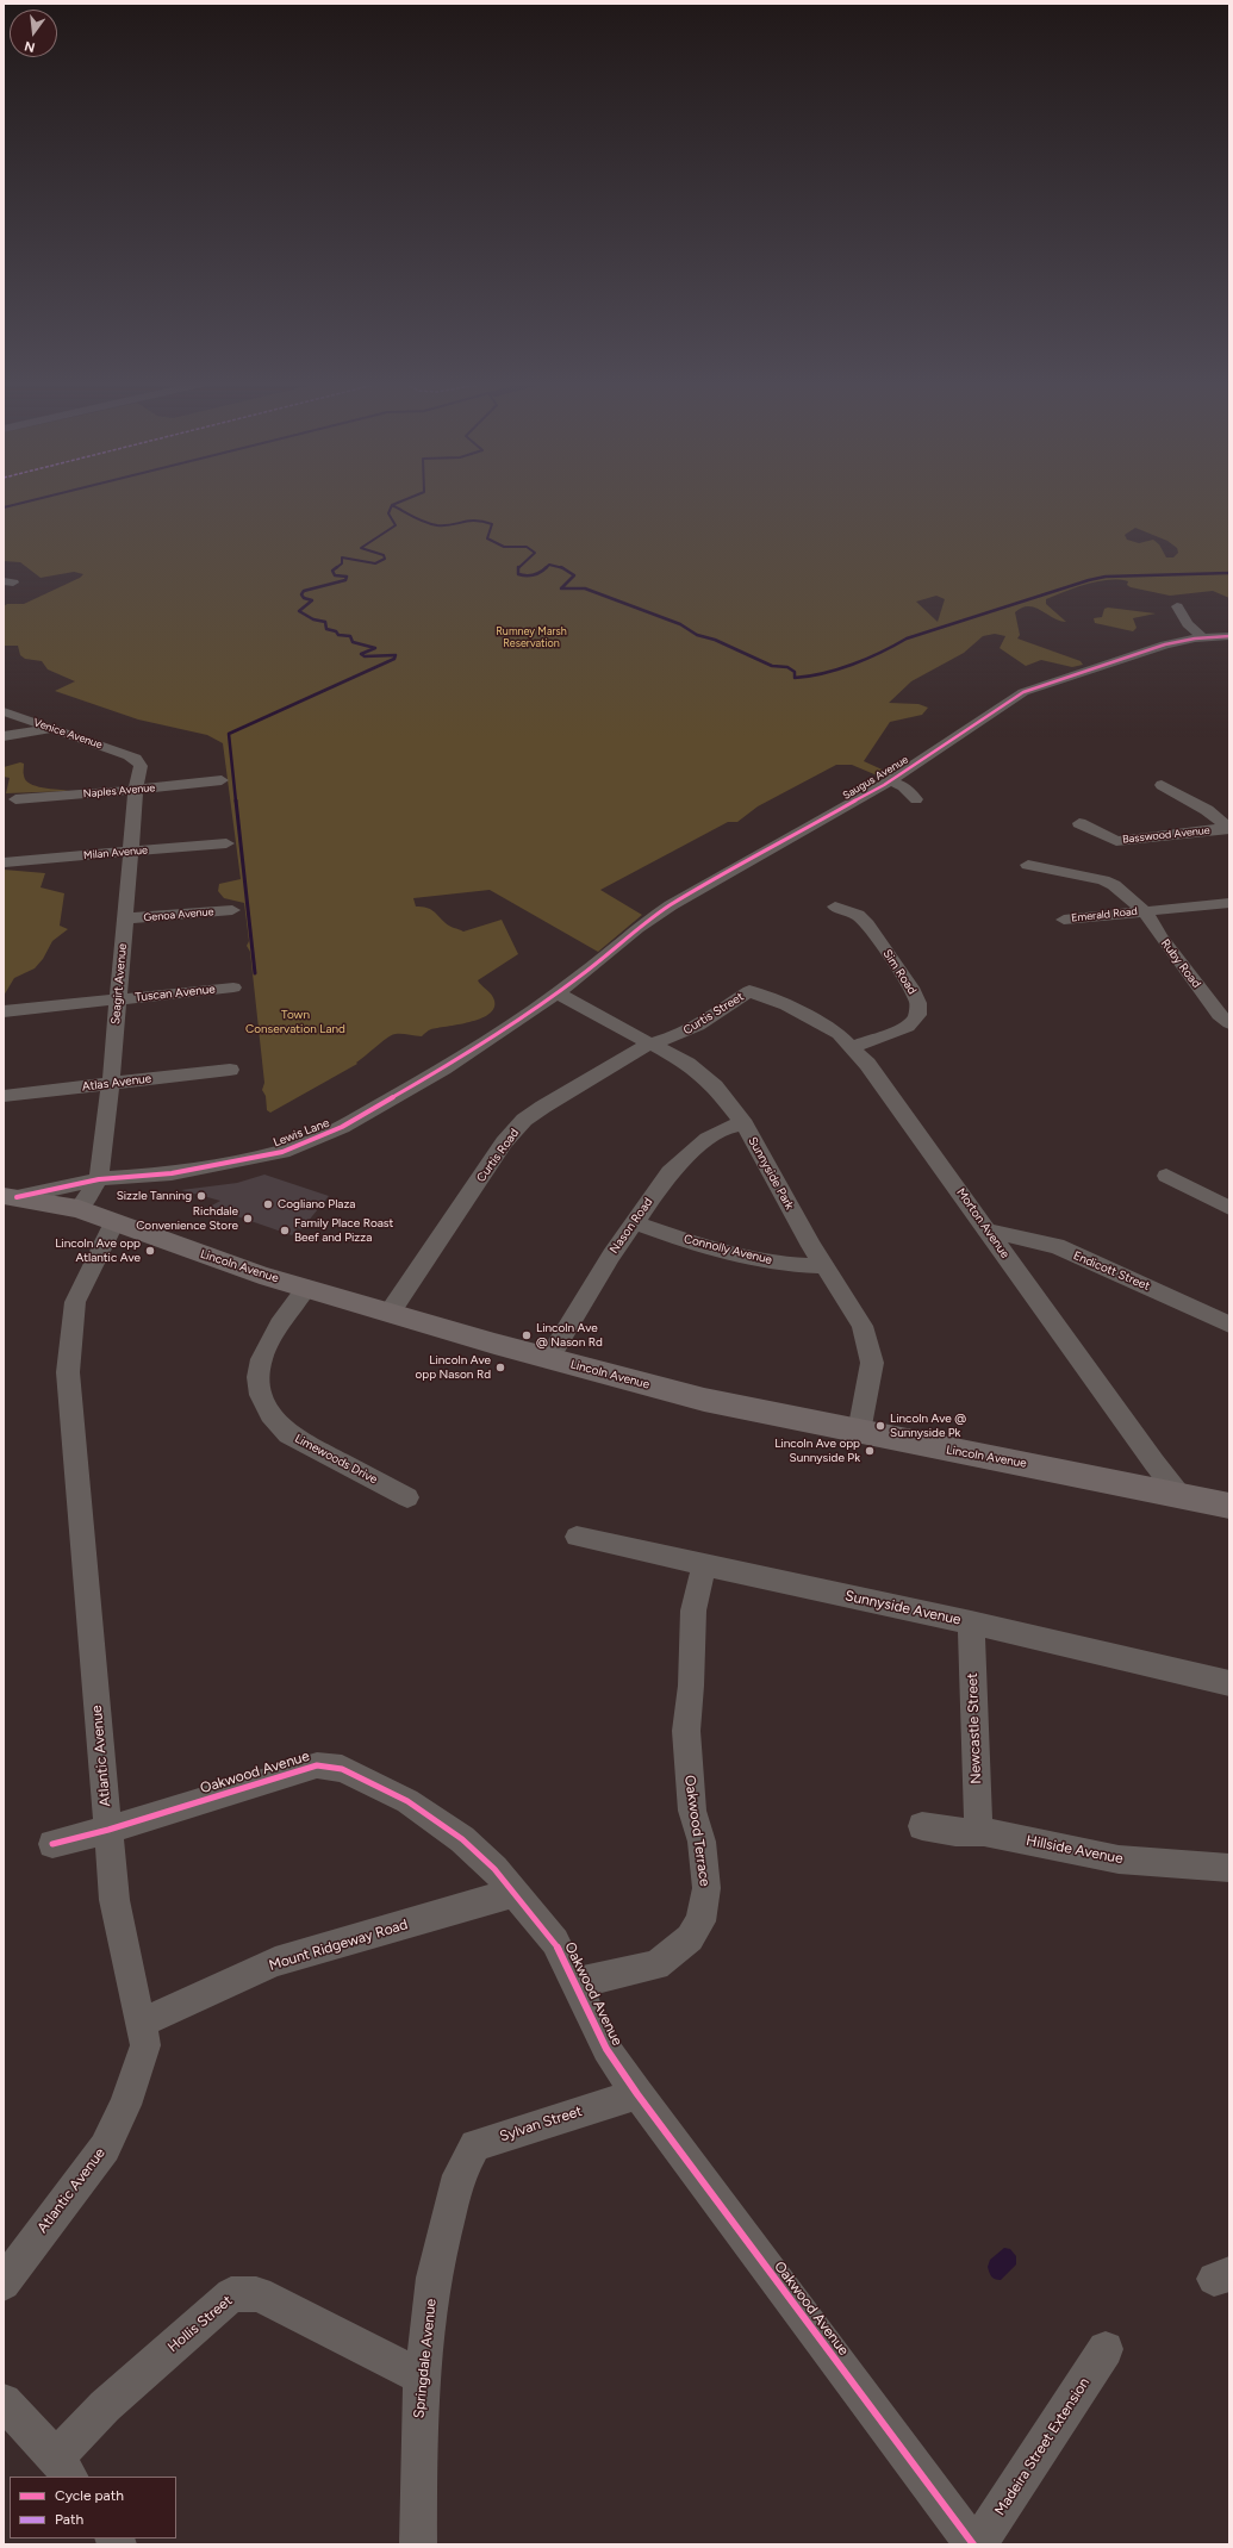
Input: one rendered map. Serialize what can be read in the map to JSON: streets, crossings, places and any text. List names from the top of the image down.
{
  "streets": {
    "main road": ["Lincoln Avenue"],
    "street": [
      "Venice Avenue",
      "Saugus Avenue",
      "Naples Avenue",
      "Basswood Avenue",
      "Milan Avenue",
      "Genoa Avenue",
      "Emerald Road",
      "Ruby Road",
      "Sim Road",
      "Seagirt Avenue",
      "Tuscan Avenue",
      "Curtis Street",
      "Atlas Avenue",
      "Lewis Lane",
      "Curtis Road",
      "Sunnyside Park",
      "Morton Avenue",
      "Nason Road",
      "Connolly Avenue",
      "Endicott Street",
      "Limewoods Drive",
      "Sunnyside Avenue",
      "Newcastle Street",
      "Atlantic Avenue",
      "Oakwood Avenue",
      "Oakwood Terrace",
      "Hillside Avenue",
      "Mount Ridgeway Road",
      "Sylvan Street",
      "Hollis Street",
      "Springdale Avenue",
      "Madeira Street Extension"
    ]
  },
  "crossings": [
    ["Venice Avenue", "Seagirt Avenue"],
    ["Saugus Avenue", "Lewis Lane"],
    ["Saugus Avenue", "Sunnyside Park"],
    ["Naples Avenue", "Seagirt Avenue"],
    ["Milan Avenue", "Seagirt Avenue"],
    ["Genoa Avenue", "Seagirt Avenue"],
    ["Emerald Road", "Ruby Road"],
    ["Sim Road", "Morton Avenue"],
    ["Seagirt Avenue", "Tuscan Avenue"],
    ["Seagirt Avenue", "Atlas Avenue"],
    ["Seagirt Avenue", "Lewis Lane"],
    ["Seagirt Avenue", "Lincoln Avenue"],
    ["Curtis Street", "Curtis Road"],
    ["Curtis Street", "Sunnyside Park"],
    ["Curtis Street", "Morton Avenue"],
    ["Lewis Lane", "Sunnyside Park"],
    ["Lewis Lane", "Lincoln Avenue"],
    ["Curtis Road", "Sunnyside Park"],
    ["Curtis Road", "Lincoln Avenue"],
    ["Sunnyside Park", "Nason Road"],
    ["Sunnyside Park", "Connolly Avenue"],
    ["Sunnyside Park", "Lincoln Avenue"],
    ["Morton Avenue", "Lincoln Avenue"],
    ["Morton Avenue", "Endicott Street"],
    ["Nason Road", "Connolly Avenue"],
    ["Nason Road", "Lincoln Avenue"],
    ["Lincoln Avenue", "Limewoods Drive"],
    ["Lincoln Avenue", "Atlantic Avenue"],
    ["Sunnyside Avenue", "Newcastle Street"],
    ["Sunnyside Avenue", "Oakwood Terrace"],
    ["Newcastle Street", "Hillside Avenue"],
    ["Atlantic Avenue", "Oakwood Avenue"],
    ["Atlantic Avenue", "Mount Ridgeway Road"],
    ["Oakwood Avenue", "Oakwood Terrace"],
    ["Oakwood Avenue", "Mount Ridgeway Road"],
    ["Oakwood Avenue", "Sylvan Street"],
    ["Sylvan Street", "Springdale Avenue"],
    ["Hollis Street", "Springdale Avenue"]
  ],
  "parks": ["Rumney Marsh Reservation", "Town Conservation Land"],
  "places": [
    "Sizzle Tanning",
    "Cogliano Plaza",
    "Richdale Convenience Store",
    "Family Place Roast Beef and Pizza",
    "Lincoln Ave opp Atlantic Ave",
    "Lincoln Ave @ Nason Rd",
    "Lincoln Ave opp Nason Rd",
    "Lincoln Ave @ Sunnyside Pk",
    "Lincoln Ave opp Sunnyside Pk"
  ],
  "legend": ["Cycle path", "Path"],
  "north": "bottom"
}
